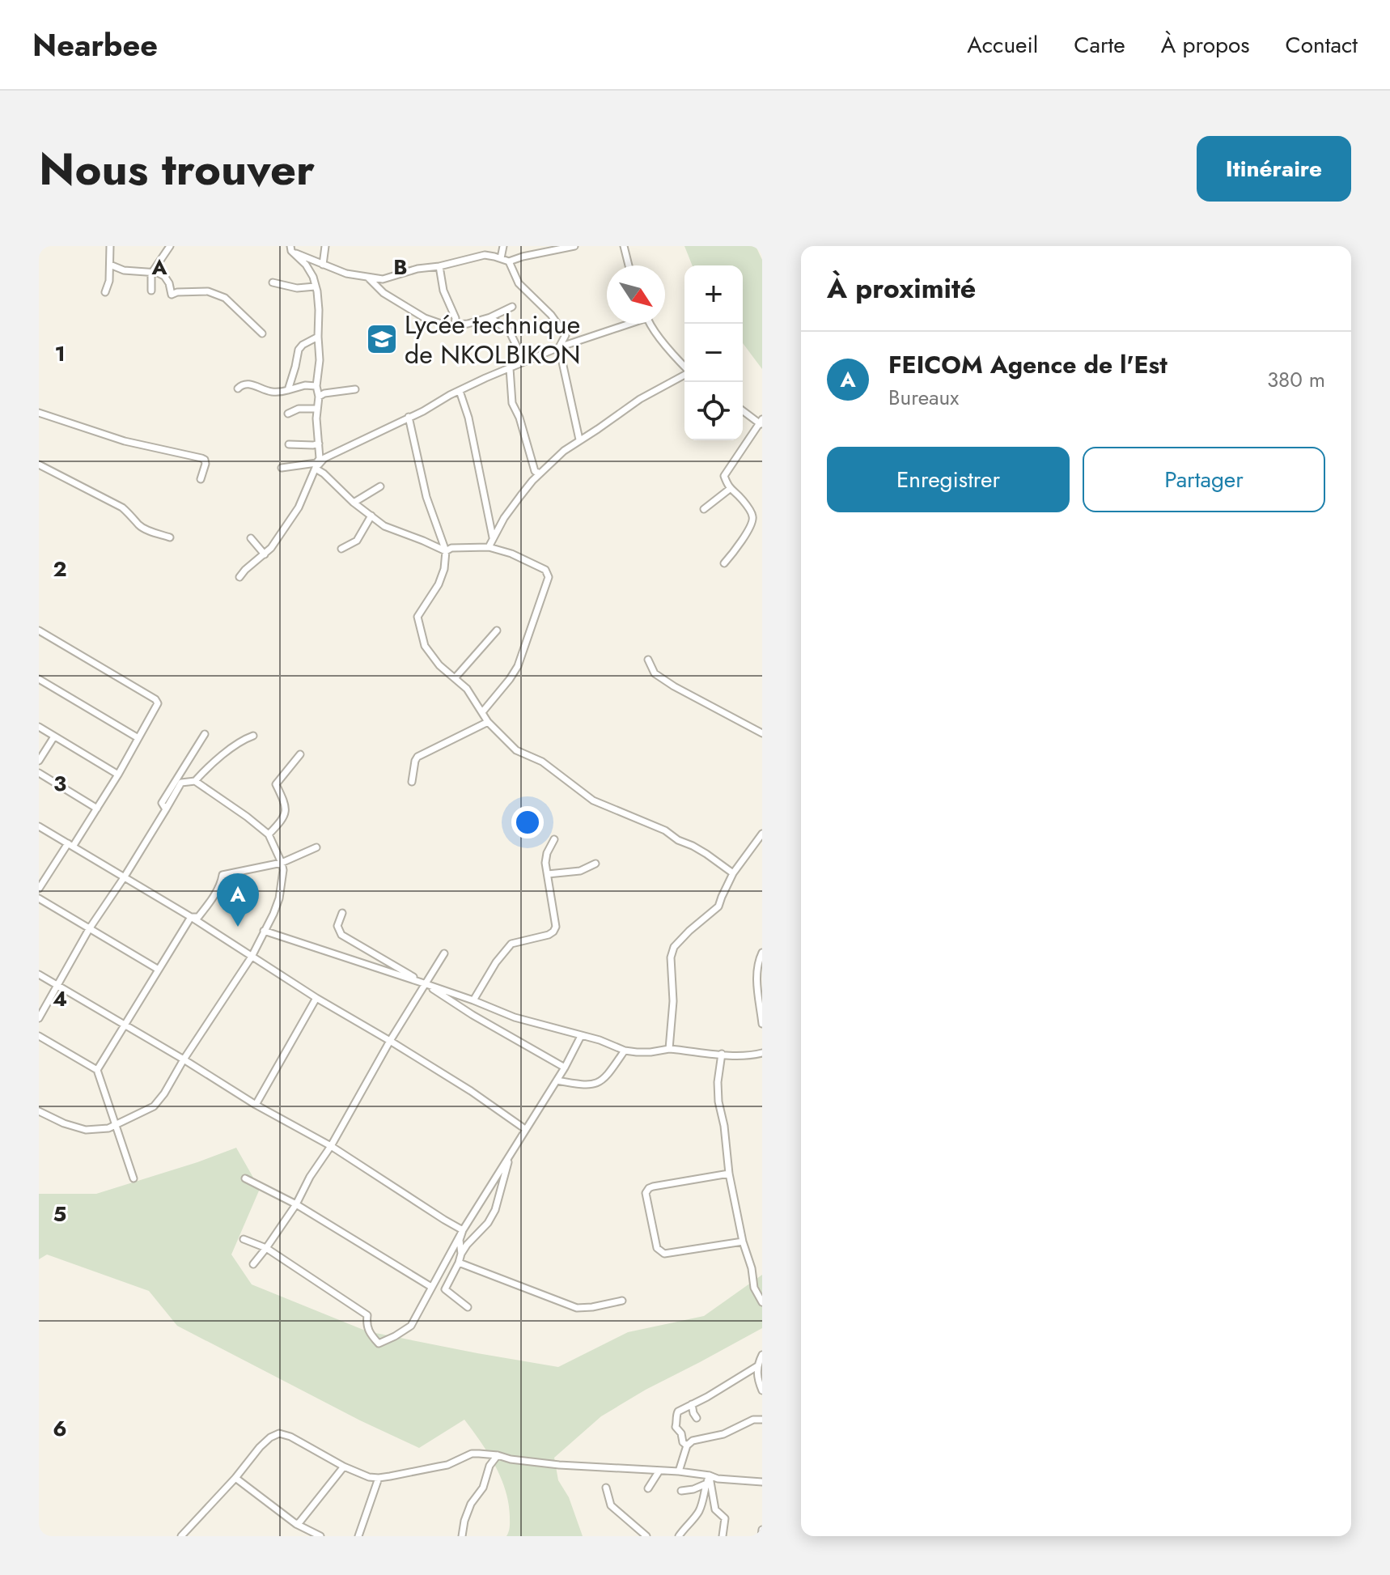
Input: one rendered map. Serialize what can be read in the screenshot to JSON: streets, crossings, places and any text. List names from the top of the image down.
{
  "places": {
    "school or university": ["Lycée technique de NKOLBIKON"]
  },
  "north": "bottom right",
  "page": {
    "header": "Nearbee",
    "nav": [
      "Accueil",
      "Carte",
      "À propos",
      "Contact"
    ],
    "title": "Nous trouver",
    "buttons": [
      "Itinéraire",
      ["Enregistrer", "Partager"]
    ],
    "heading": "À proximité",
    "map_buttons": ["+", "−"],
    "list": [
      {
        "mark": "A",
        "name": "FEICOM Agence de l'Est",
        "note": "Bureaux",
        "value": "380 m"
      }
    ],
    "pins": "A"
  },
  "grid": {
    "columns": ["A", "B"],
    "rows": [
      "1",
      "2",
      "3",
      "4",
      "5",
      "6"
    ]
  }
}
